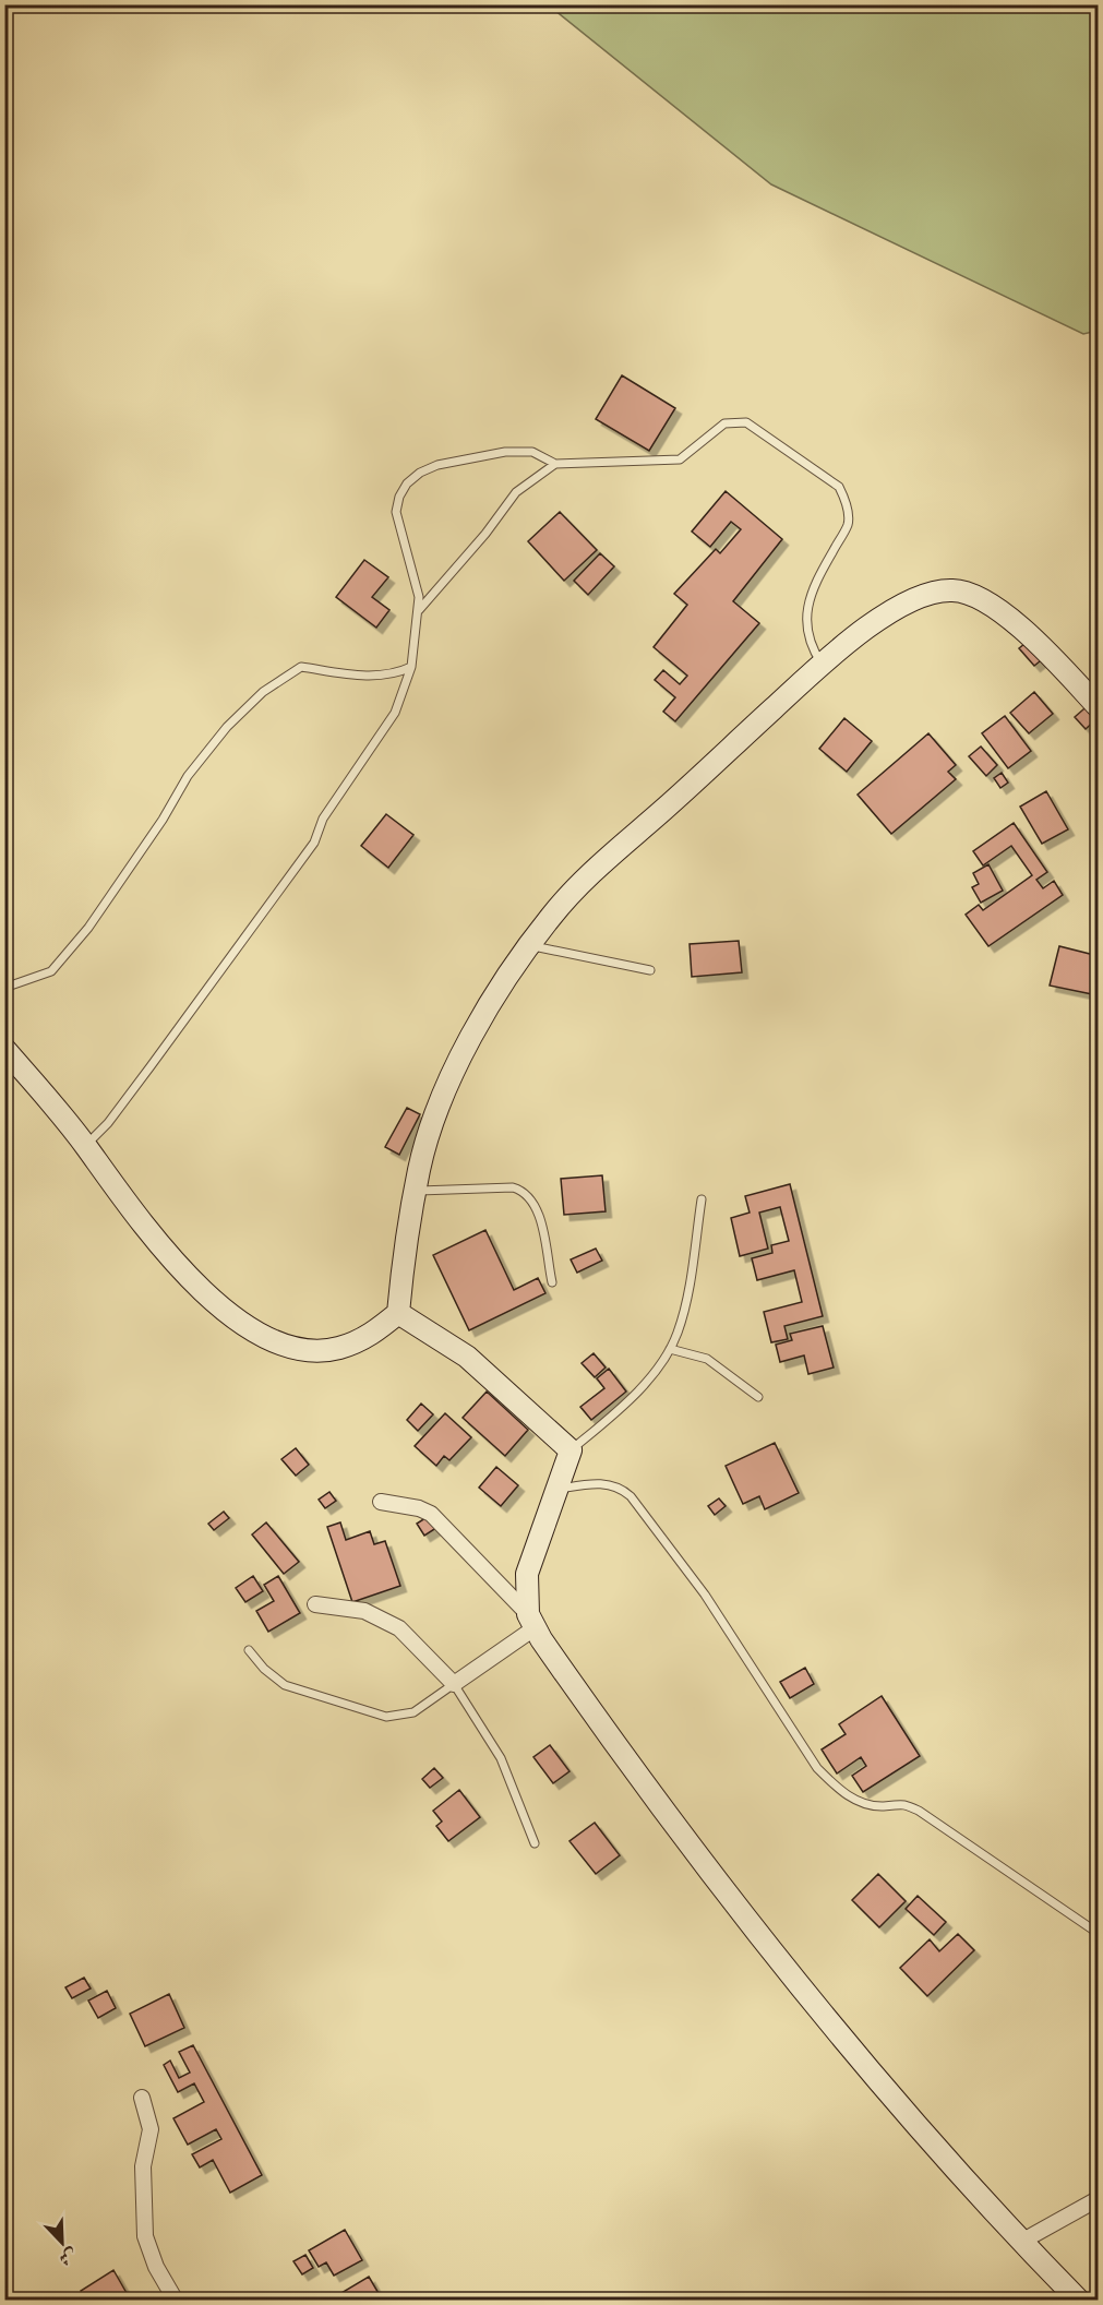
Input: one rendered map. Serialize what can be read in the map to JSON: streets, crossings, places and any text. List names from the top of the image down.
{
  "north": "bottom right"
}
